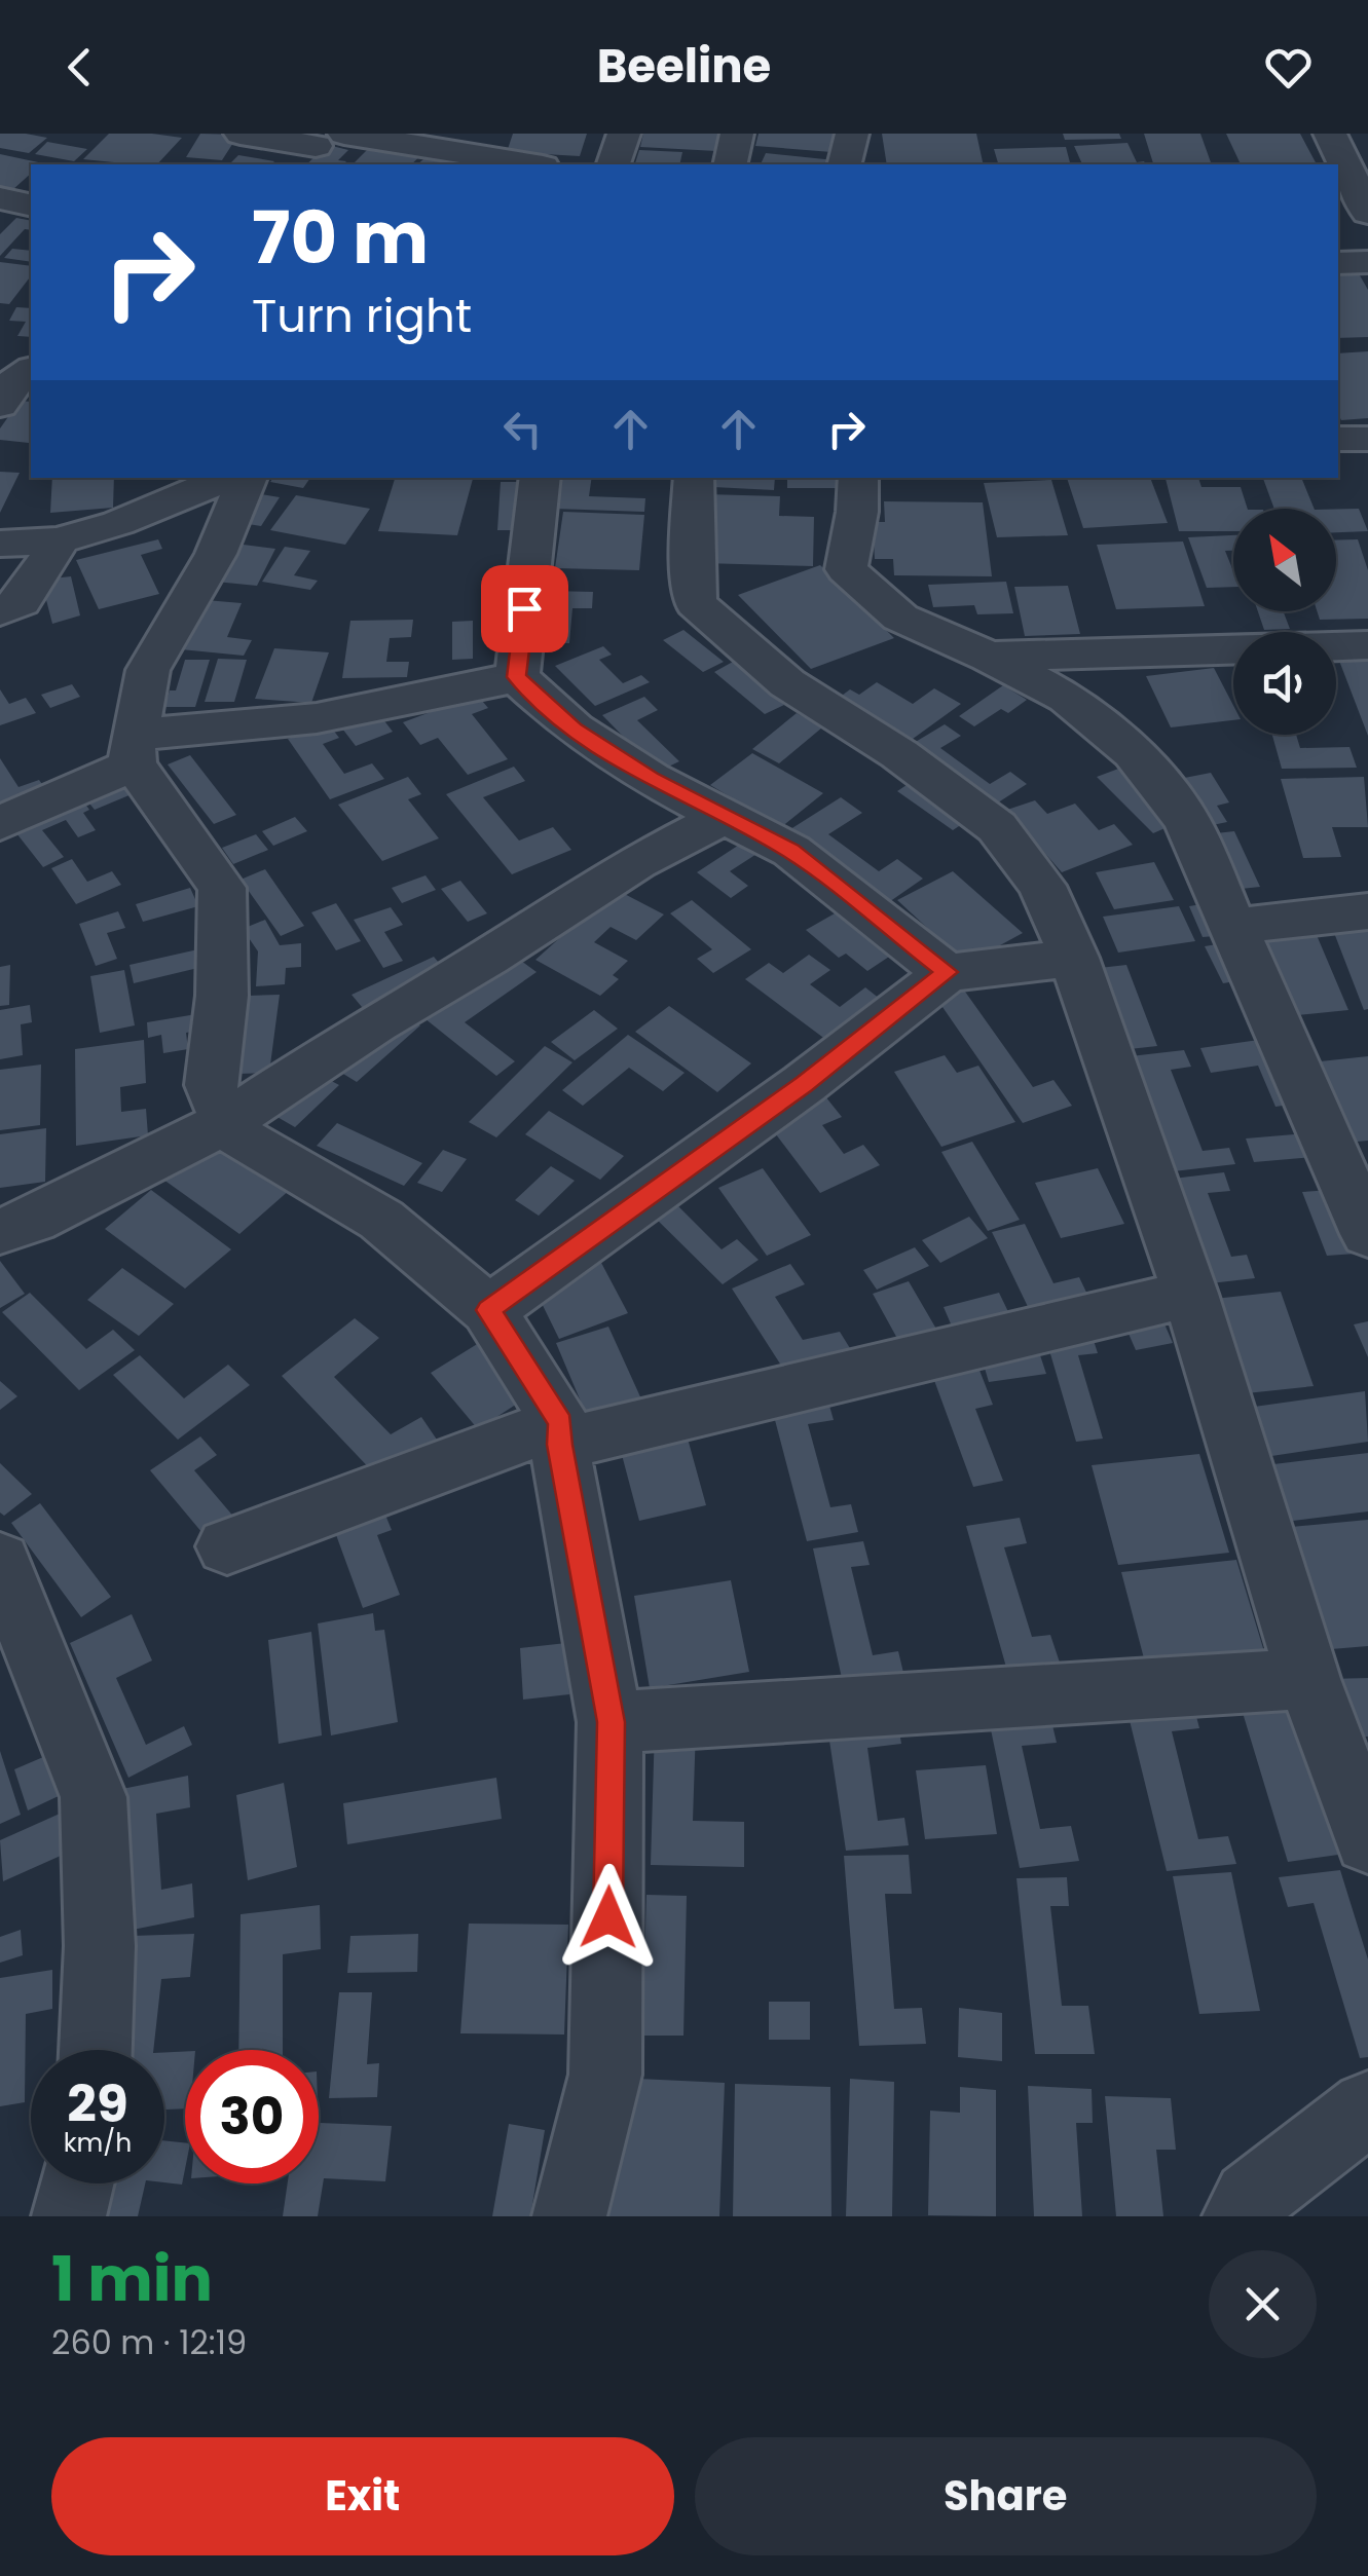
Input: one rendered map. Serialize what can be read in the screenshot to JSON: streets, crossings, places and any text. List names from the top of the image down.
{
  "north": "top left",
  "page": {
    "header": "Beeline",
    "turn": ["70 m", "Turn right"],
    "speed": "29 km/h",
    "limit": "30",
    "heading": ["1 min", "260 m · 12:19"],
    "buttons": ["Exit", "Share"]
  }
}
